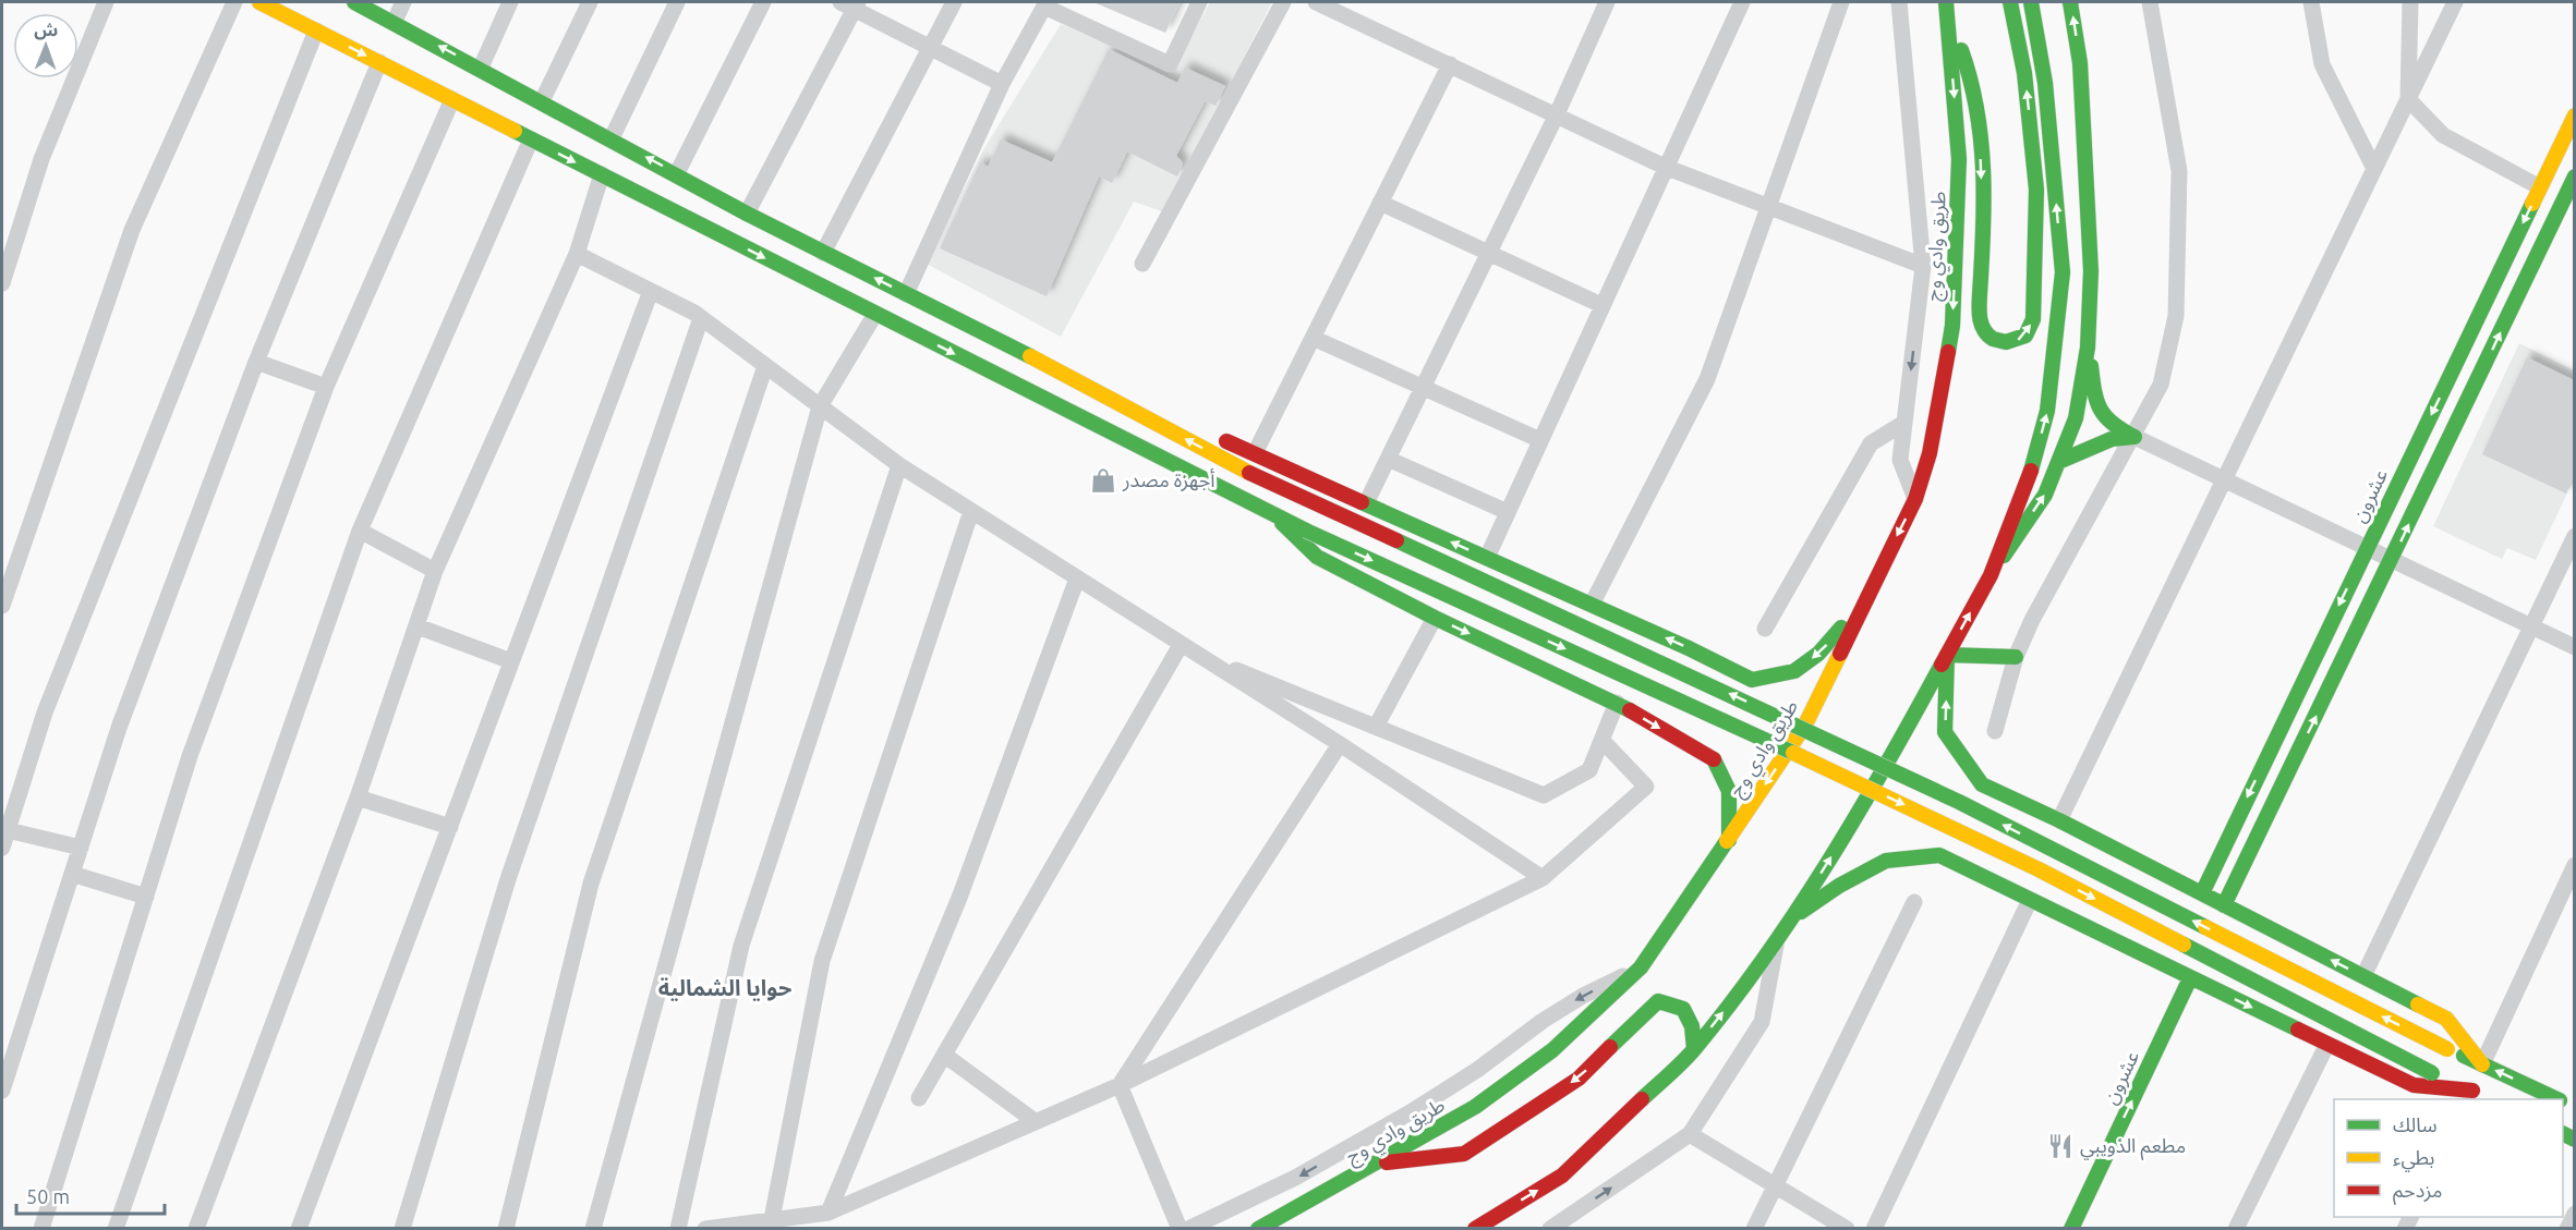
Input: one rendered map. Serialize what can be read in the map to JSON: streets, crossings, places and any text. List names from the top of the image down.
{
  "streets": {
    "main road": ["طريق وادي وج", "عشرون"]
  },
  "districts": ["حوايا الشمالية"],
  "places": {
    "shop": ["أجهزة مصدر"],
    "restaurant": ["مطعم الذويبي"]
  },
  "legend": ["سالك", "بطيء", "مزدحم"],
  "scale_bar": "50 m",
  "north": "top"
}
